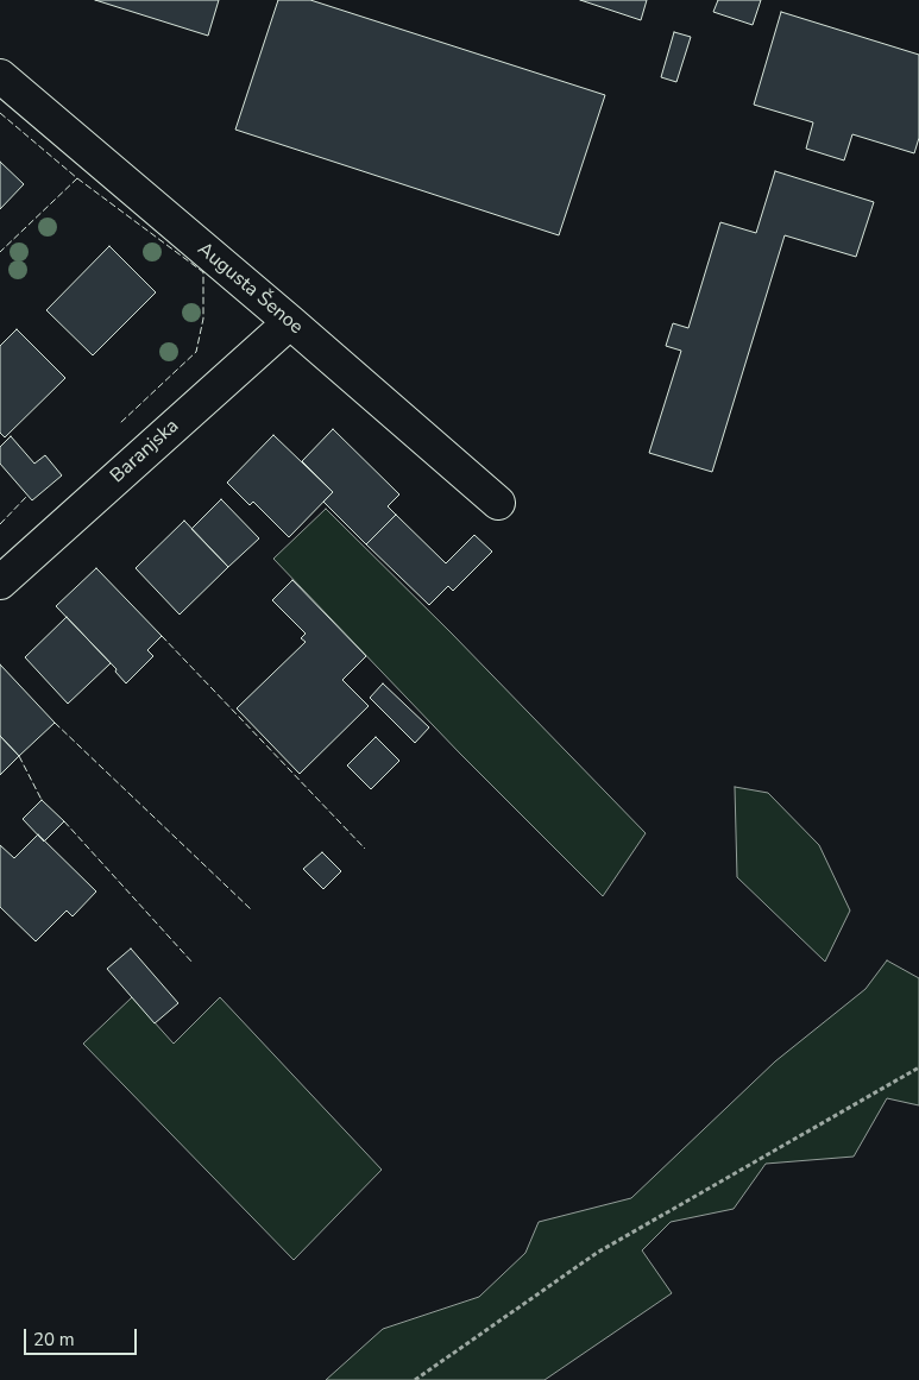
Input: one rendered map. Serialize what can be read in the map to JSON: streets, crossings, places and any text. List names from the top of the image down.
{
  "streets": {
    "street": ["Augusta Šenoe", "Baranjska"]
  },
  "crossings": [
    ["Augusta Šenoe", "Baranjska"]
  ],
  "scale_bar": "20 m"
}
